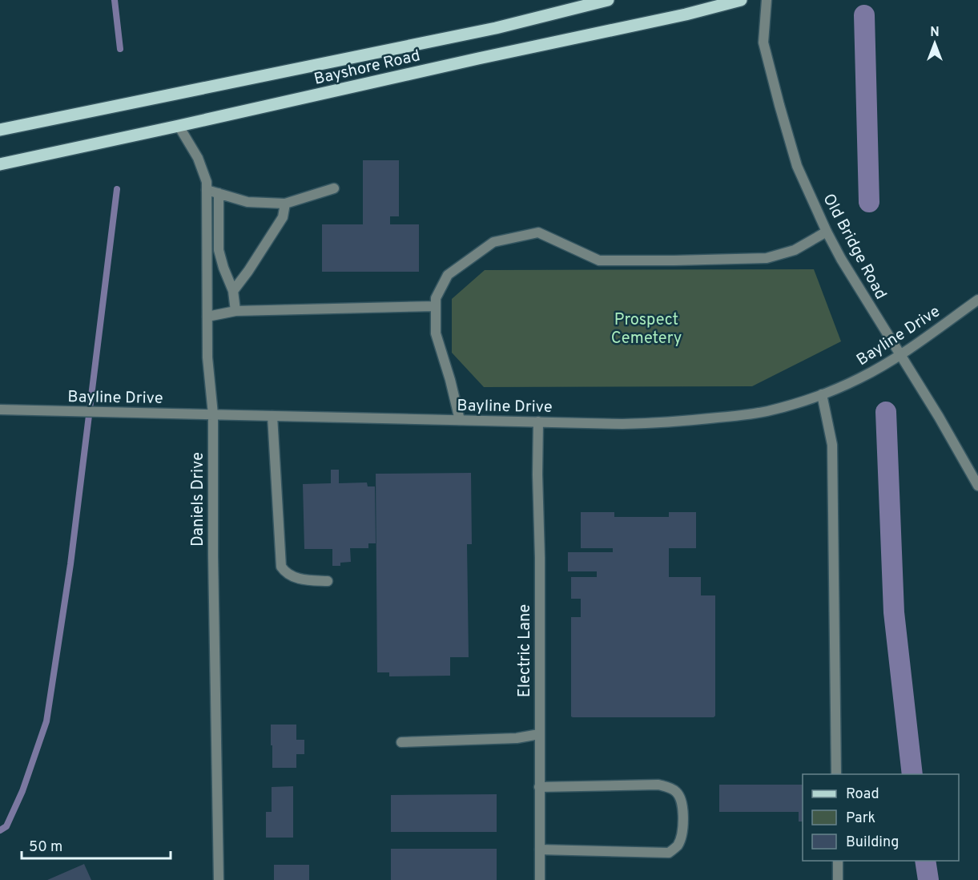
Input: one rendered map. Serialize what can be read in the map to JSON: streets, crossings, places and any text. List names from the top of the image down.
{
  "streets": {
    "main road": ["Bayshore Road"],
    "street": [
      "Old Bridge Road",
      "Bayline Drive",
      "Daniels Drive",
      "Electric Lane"
    ]
  },
  "crossings": [
    ["Bayshore Road", "Daniels Drive"],
    ["Old Bridge Road", "Bayline Drive"],
    ["Bayline Drive", "Daniels Drive"],
    ["Bayline Drive", "Electric Lane"]
  ],
  "parks": ["Prospect Cemetery"],
  "legend": ["Road", "Park", "Building"],
  "scale_bar": "50 m",
  "north": "top"
}
